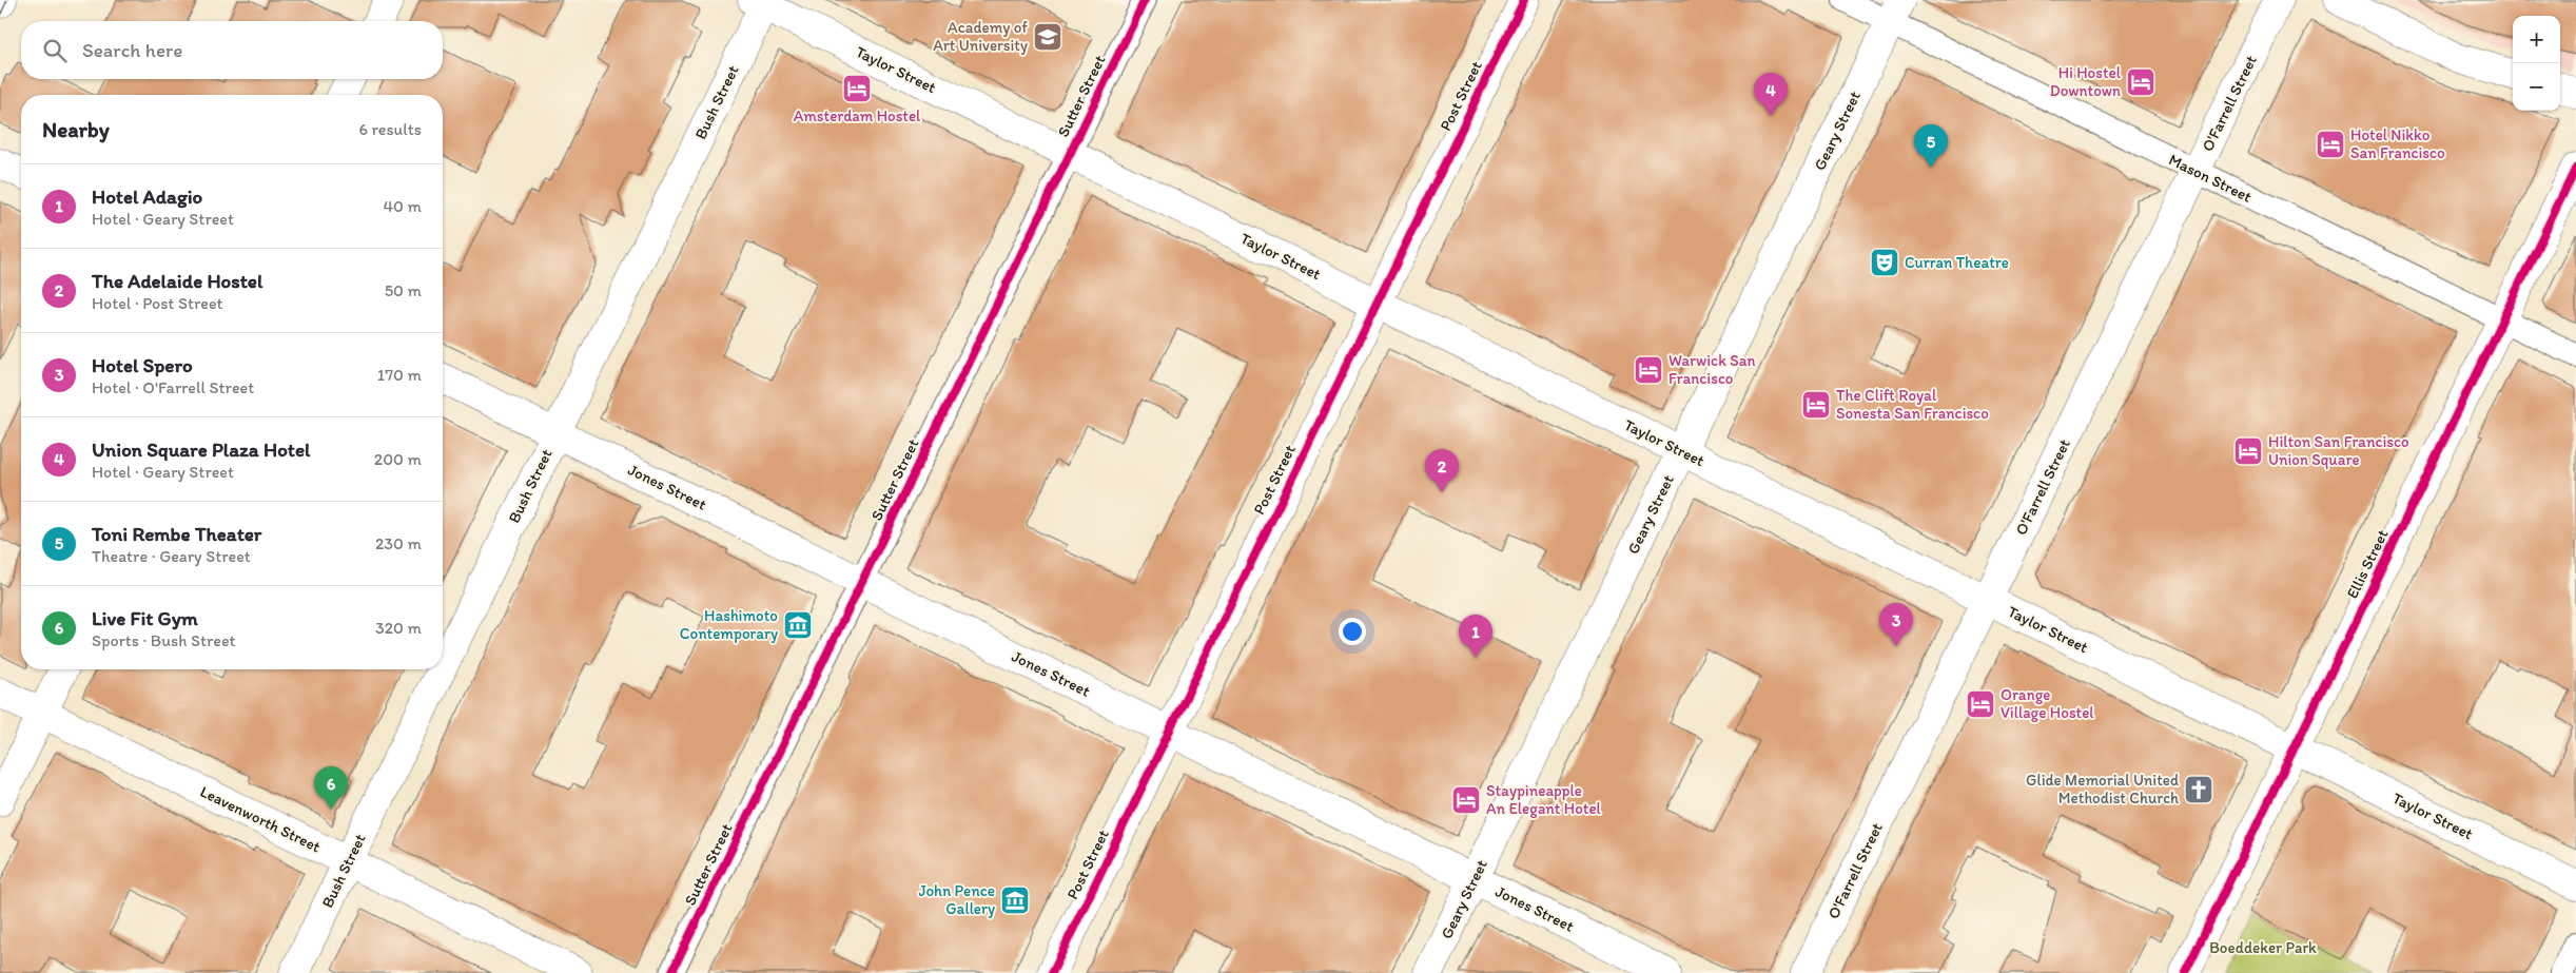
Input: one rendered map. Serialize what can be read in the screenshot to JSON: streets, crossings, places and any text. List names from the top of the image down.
{
  "streets": {
    "main road": [
      "Taylor Street",
      "Post Street",
      "Bush Street",
      "O'Farrell Street",
      "Geary Street",
      "Jones Street",
      "Ellis Street",
      "Leavenworth Street"
    ],
    "street": ["Sutter Street", "Mason Street"]
  },
  "crossings": [
    ["Taylor Street", "Sutter Street"],
    ["Taylor Street", "Post Street"],
    ["Taylor Street", "Bush Street"],
    ["Taylor Street", "O'Farrell Street"],
    ["Taylor Street", "Geary Street"],
    ["Taylor Street", "Ellis Street"],
    ["Sutter Street", "Jones Street"],
    ["Post Street", "Jones Street"],
    ["Bush Street", "Jones Street"],
    ["Bush Street", "Leavenworth Street"],
    ["O'Farrell Street", "Mason Street"],
    ["Geary Street", "Mason Street"],
    ["Geary Street", "Jones Street"],
    ["Mason Street", "Ellis Street"]
  ],
  "parks": ["Boeddeker Park"],
  "places": {
    "school or university": ["Academy of Art University"],
    "hotel": [
      "Hi Hostel Downtown",
      "Amsterdam Hostel",
      "Hotel Nikko San Francisco",
      "Warwick San Francisco",
      "The Clift Royal Sonesta San Francisco",
      "Hilton San Francisco Union Square",
      "Orange Village Hostel",
      "Staypineapple An Elegant Hotel"
    ],
    "theatre": ["Curran Theatre"],
    "museum": ["Hashimoto Contemporary", "John Pence Gallery"],
    "church": ["Glide Memorial United Methodist Church"]
  },
  "page": {
    "map_buttons": ["+", "−"],
    "search": "Search here",
    "pins": [
      "4",
      "5",
      "2",
      "3",
      "1",
      "6"
    ],
    "heading": ["Nearby", "6 results"],
    "list": [
      {
        "mark": "1",
        "name": "Hotel Adagio",
        "note": "Hotel · Geary Street",
        "value": "40 m"
      },
      {
        "mark": "2",
        "name": "The Adelaide Hostel",
        "note": "Hotel · Post Street",
        "value": "50 m"
      },
      {
        "mark": "3",
        "name": "Hotel Spero",
        "note": "Hotel · O'Farrell Street",
        "value": "170 m"
      },
      {
        "mark": "4",
        "name": "Union Square Plaza Hotel",
        "note": "Hotel · Geary Street",
        "value": "200 m"
      },
      {
        "mark": "5",
        "name": "Toni Rembe Theater",
        "note": "Theatre · Geary Street",
        "value": "230 m"
      },
      {
        "mark": "6",
        "name": "Live Fit Gym",
        "note": "Sports · Bush Street",
        "value": "320 m"
      }
    ]
  }
}
